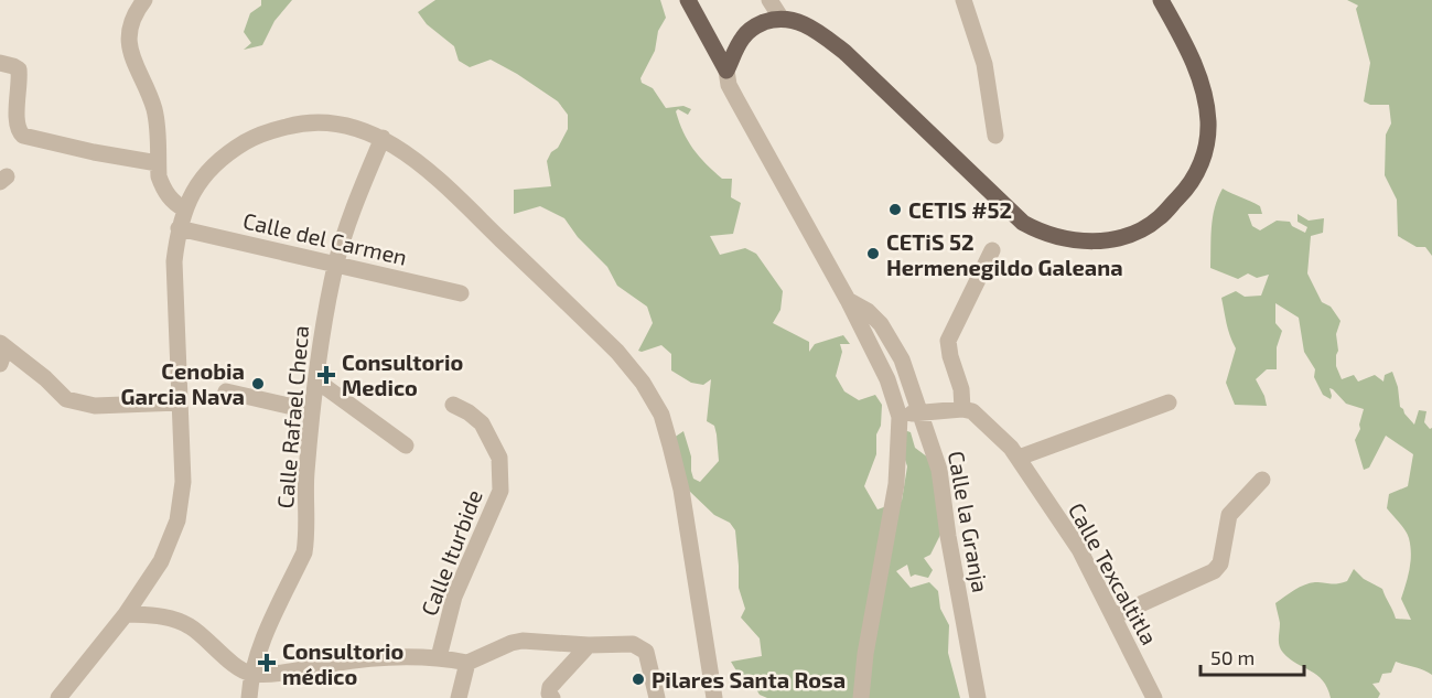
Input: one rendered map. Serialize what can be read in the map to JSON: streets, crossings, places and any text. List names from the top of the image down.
{
  "streets": {
    "street": [
      "Calle del Carmen",
      "Calle Rafael Checa",
      "Calle la Granja",
      "Calle Iturbide",
      "Calle Texcaltitla"
    ]
  },
  "crossings": [
    ["Calle del Carmen", "Calle Rafael Checa"]
  ],
  "places": {
    "other": [
      "CETIS #52",
      "CETiS 52 Hermenegildo Galeana",
      "Cenobia Garcia Nava",
      "Pilares Santa Rosa"
    ],
    "health": ["Consultorio Medico", "Consultorio médico"]
  },
  "scale_bar": "50 m"
}
